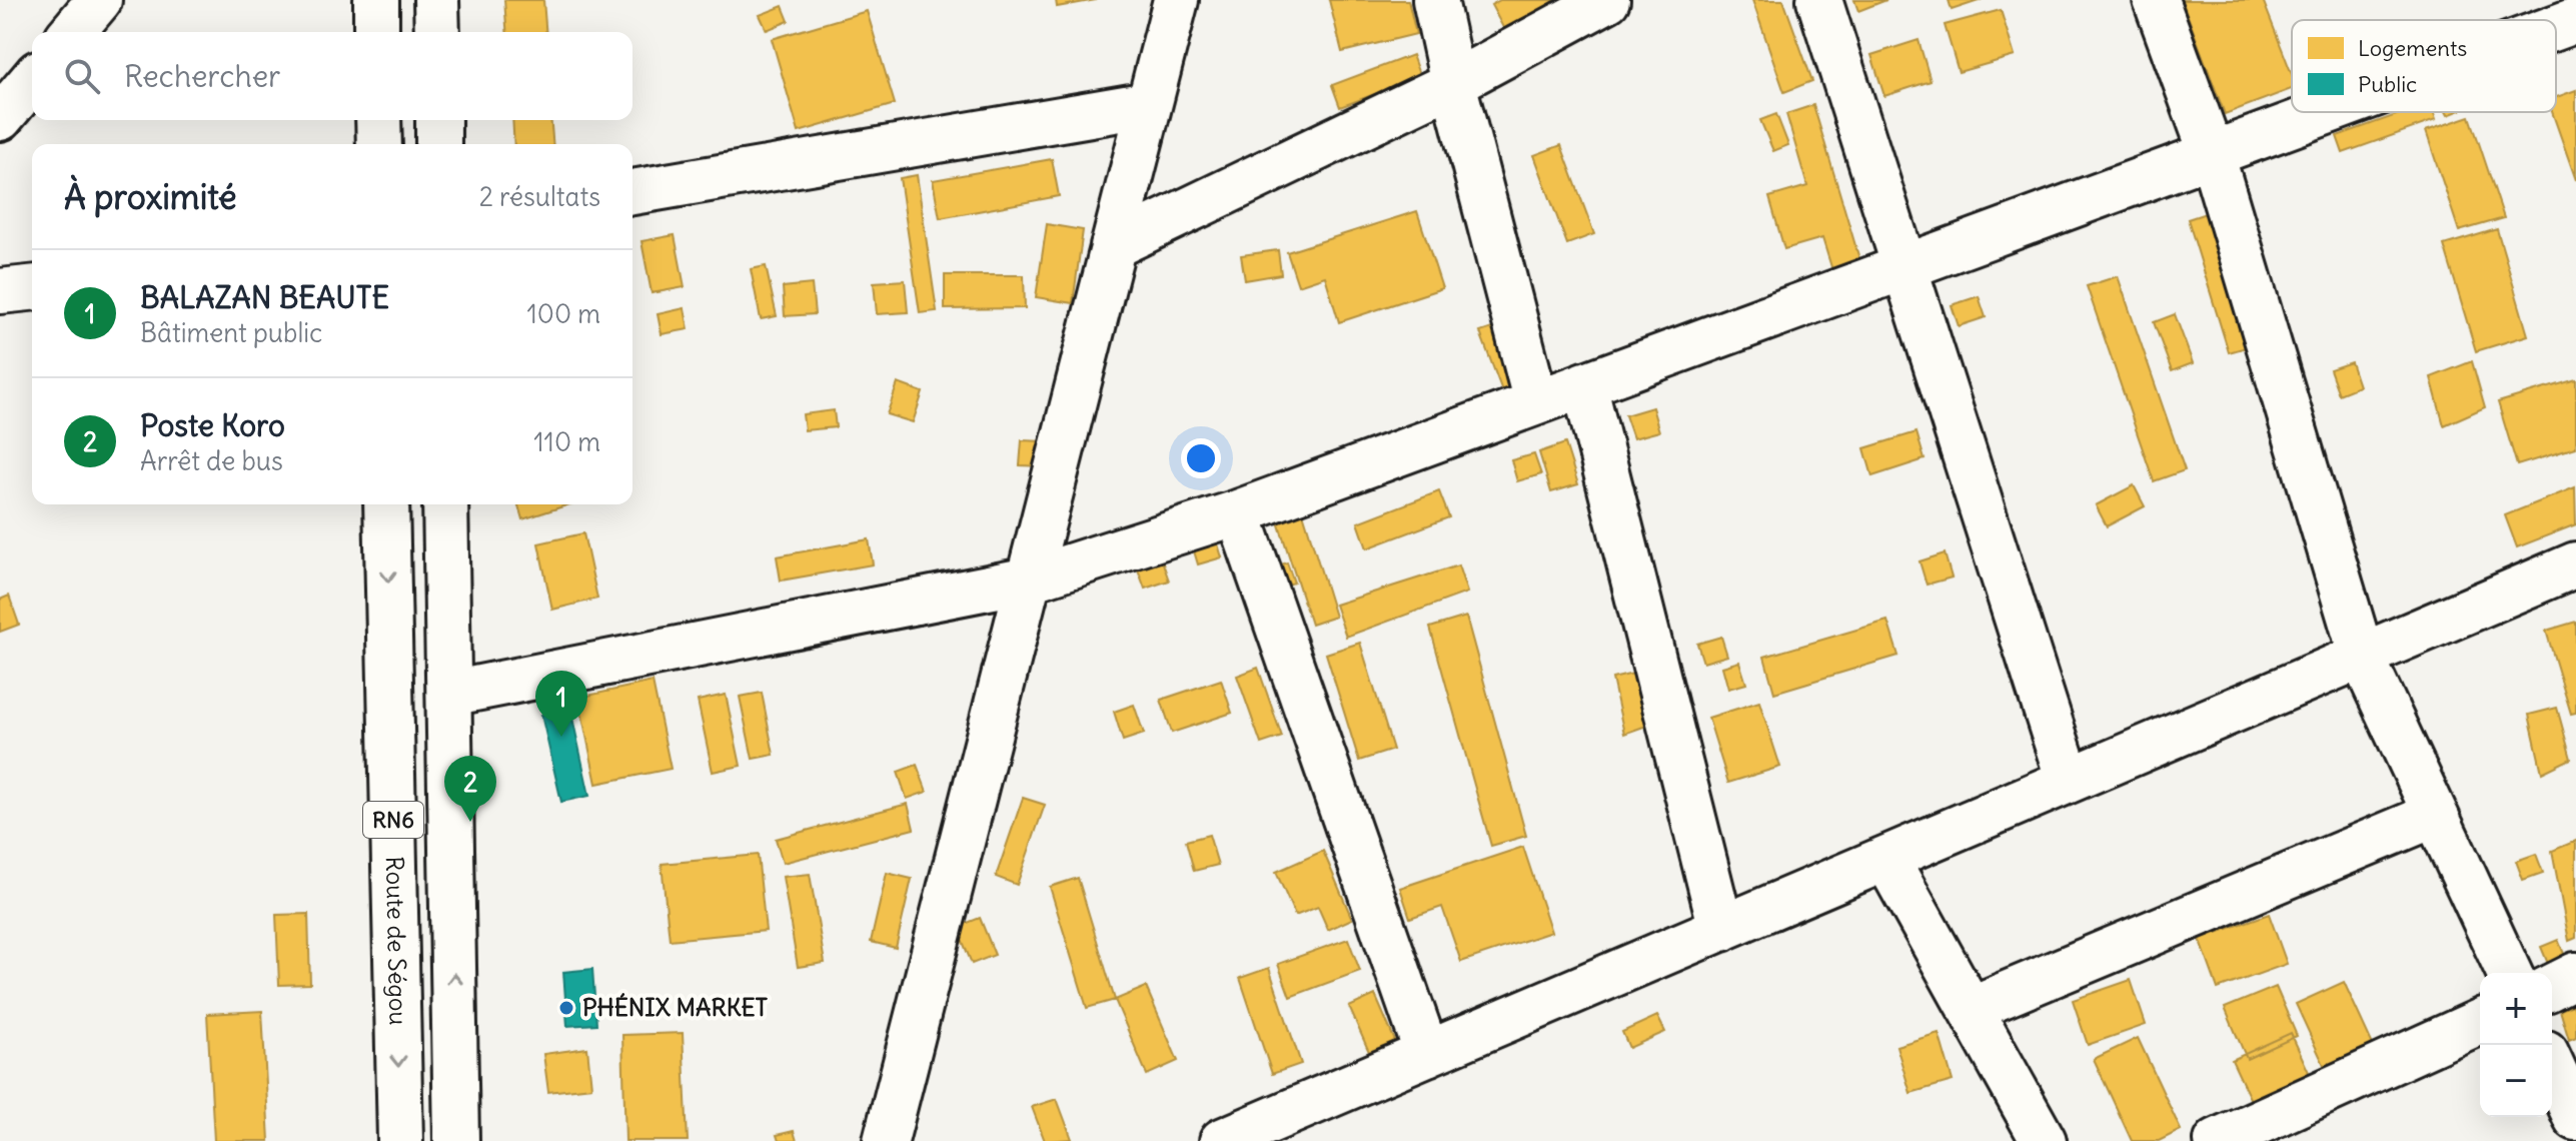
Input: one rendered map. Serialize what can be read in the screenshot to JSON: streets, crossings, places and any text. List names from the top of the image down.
{
  "streets": {
    "main road": ["RN6", "Route de Ségou"]
  },
  "places": ["PHÉNIX MARKET"],
  "legend": ["Logements", "Public"],
  "page": {
    "search": "Rechercher",
    "heading": ["À proximité", "2 résultats"],
    "list": [
      {
        "mark": "1",
        "name": "BALAZAN BEAUTE",
        "note": "Bâtiment public",
        "value": "100 m"
      },
      {
        "mark": "2",
        "name": "Poste Koro",
        "note": "Arrêt de bus",
        "value": "110 m"
      }
    ],
    "pins": ["1", "2"],
    "map_buttons": ["+", "−"]
  }
}
